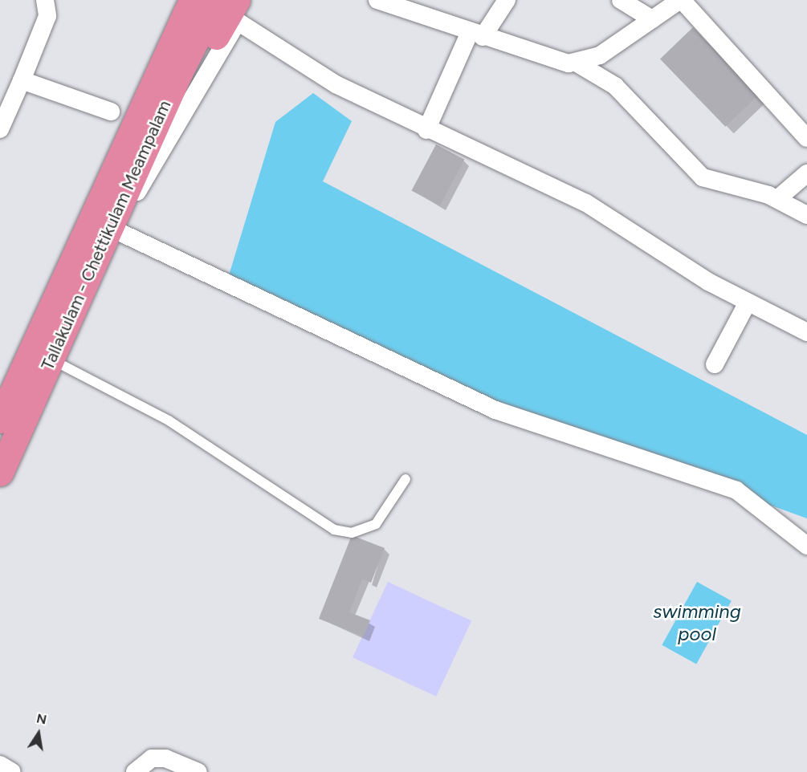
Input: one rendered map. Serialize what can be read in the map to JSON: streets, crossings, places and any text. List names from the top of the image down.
{
  "streets": {
    "highway": ["Tallakulam - Chettikulam Meampalam"]
  },
  "water": ["swimming pool"],
  "north": "top"
}
